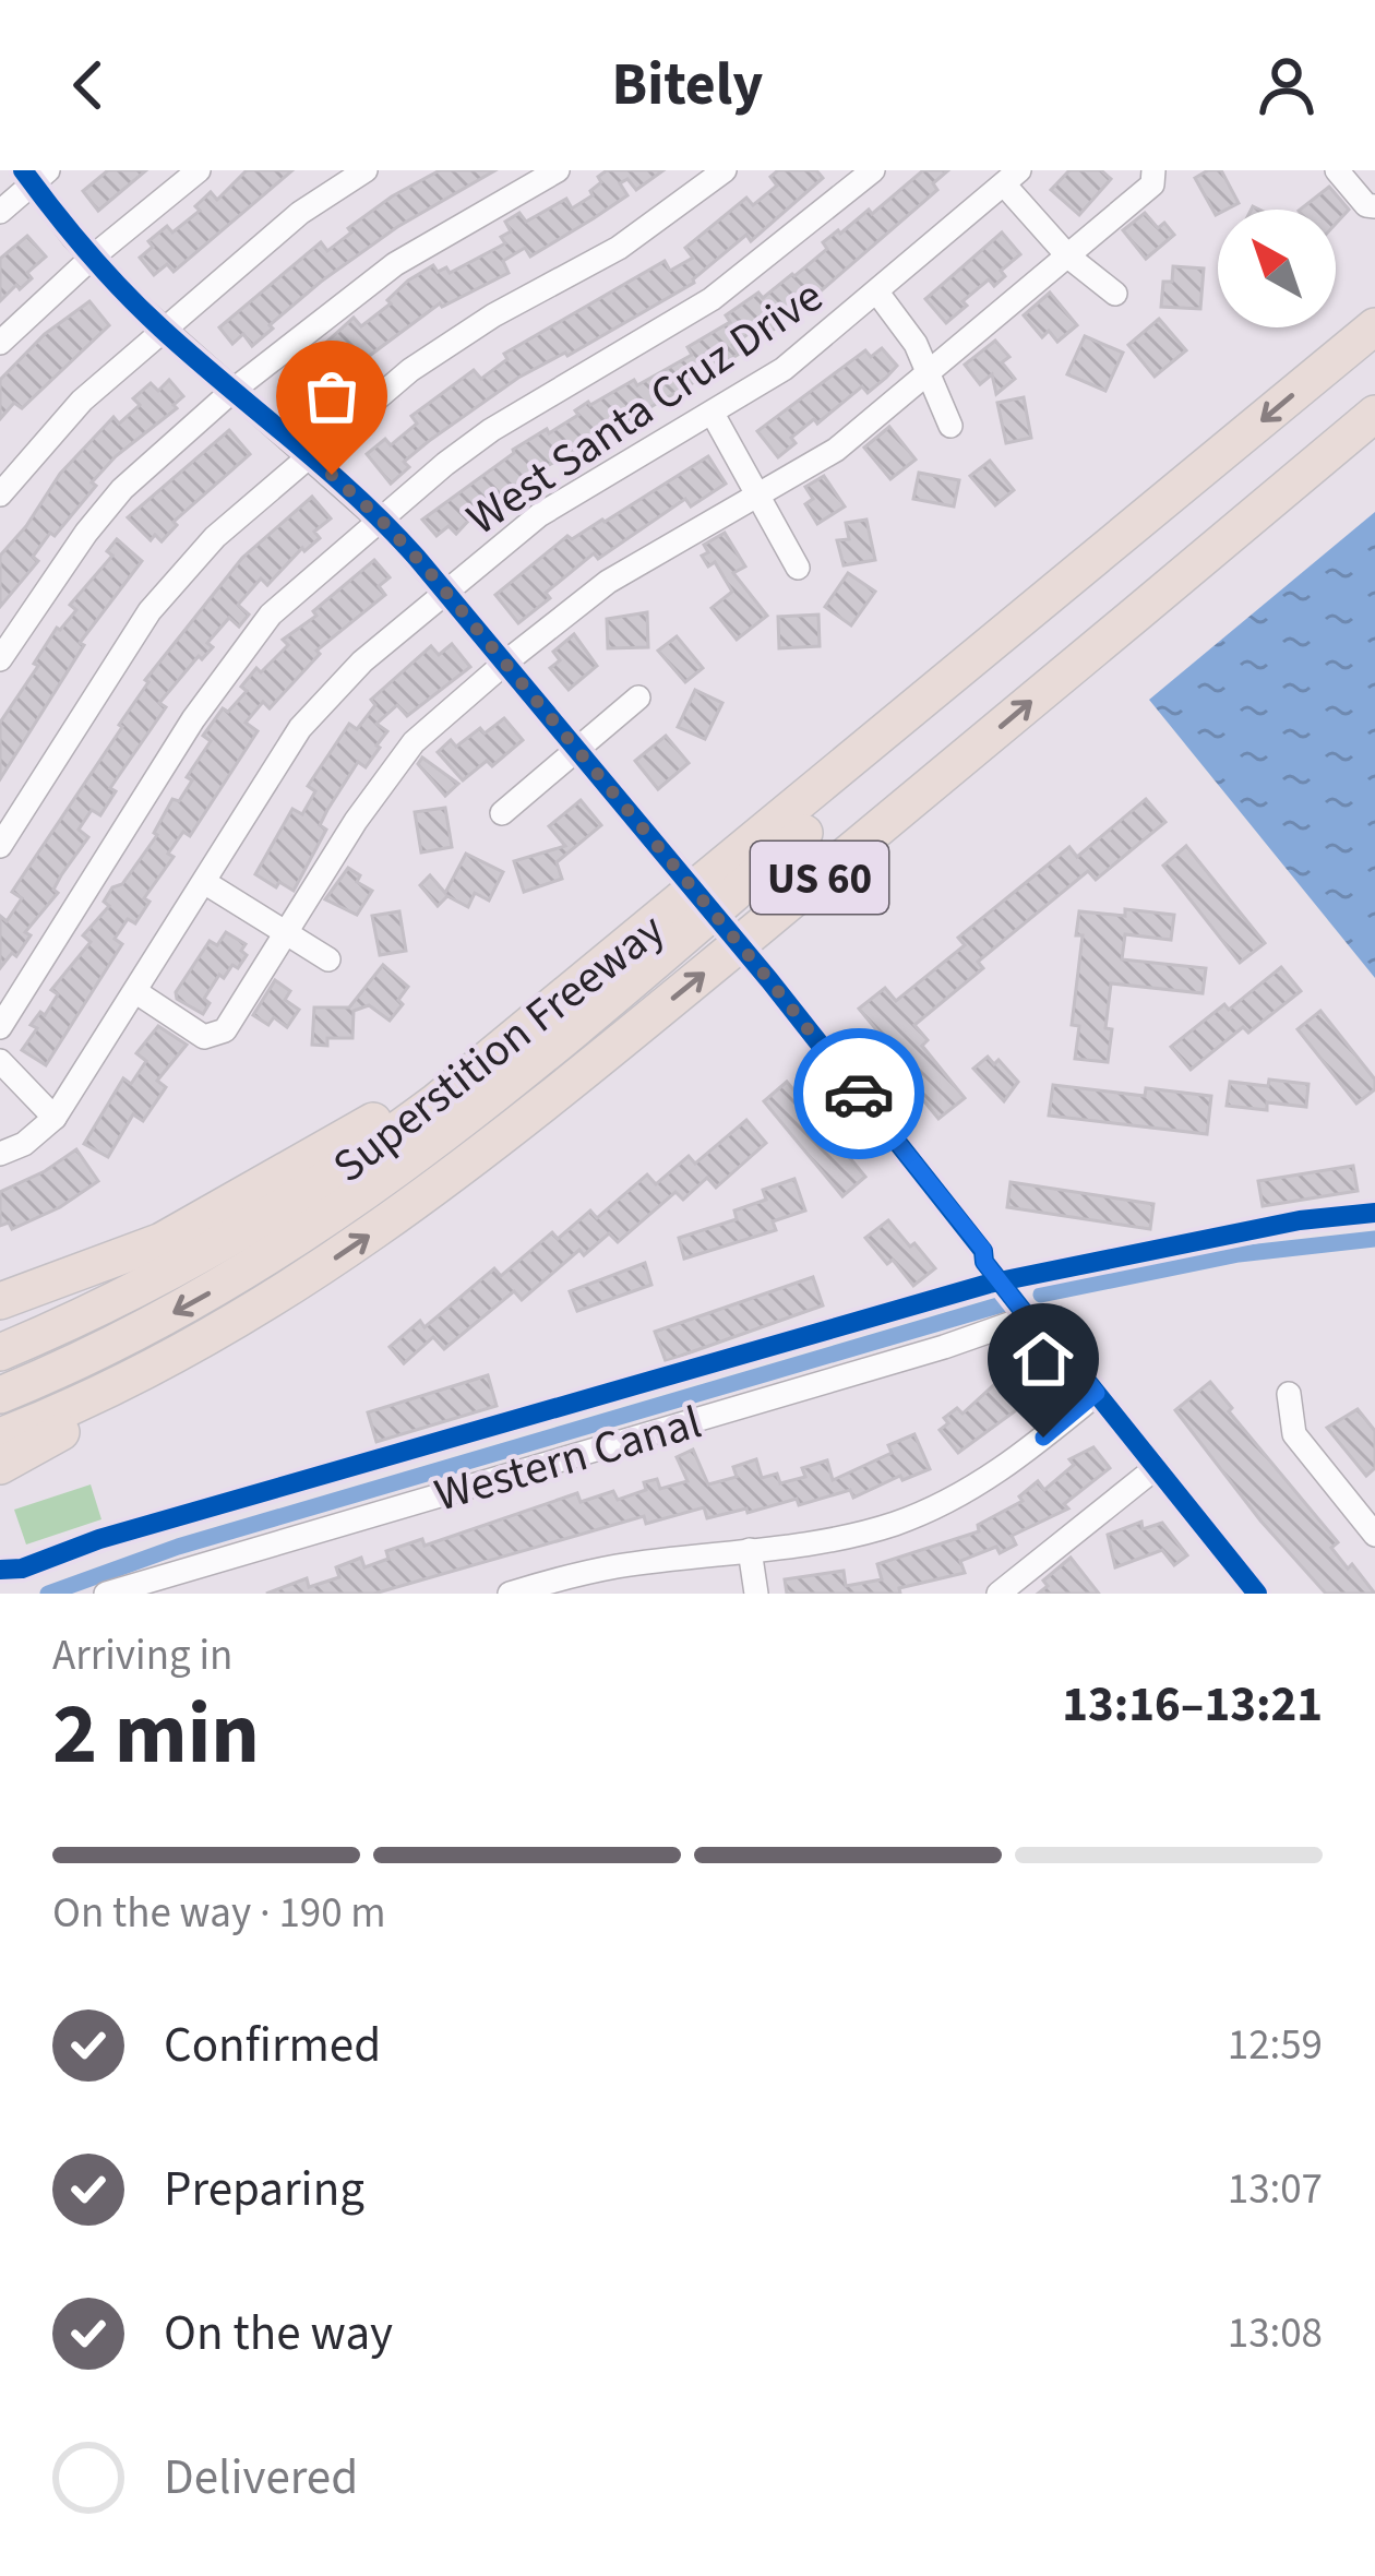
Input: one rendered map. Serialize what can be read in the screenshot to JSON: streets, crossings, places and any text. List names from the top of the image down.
{
  "streets": {
    "highway": ["US 60", "Superstition Freeway"],
    "street": ["West Santa Cruz Drive", "Western Canal"]
  },
  "north": "top left",
  "page": {
    "header": "Bitely",
    "heading": ["2 min", "Arriving in", "13:16–13:21"],
    "bar": "On the way · 190 m",
    "list": [
      ["Confirmed", "12:59"],
      ["Preparing", "13:07"],
      ["On the way", "13:08"],
      "Delivered"
    ]
  }
}
